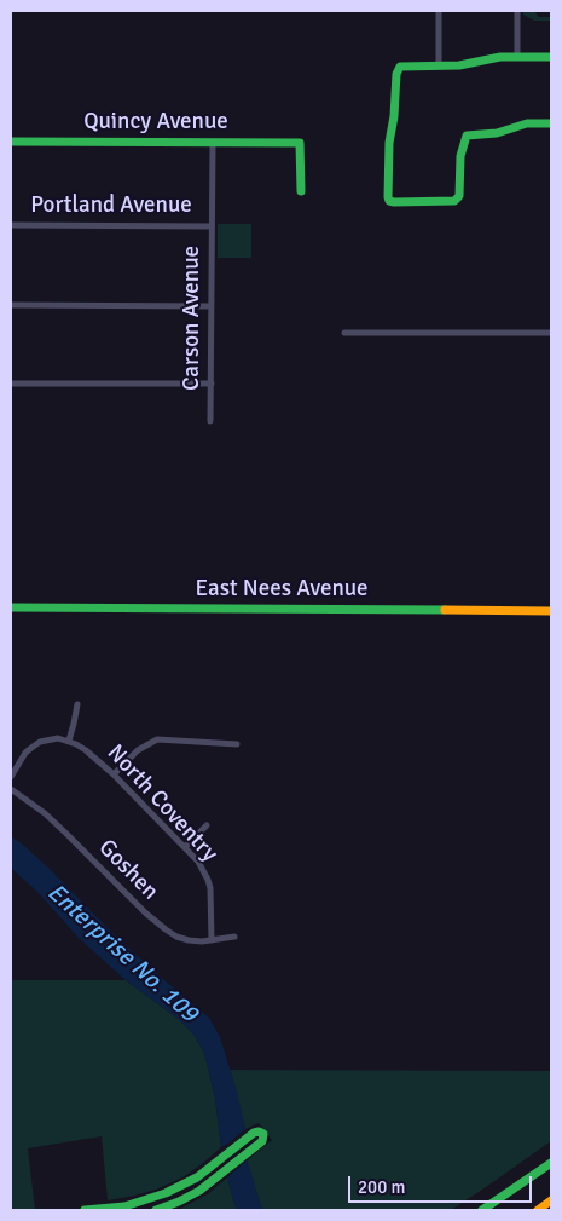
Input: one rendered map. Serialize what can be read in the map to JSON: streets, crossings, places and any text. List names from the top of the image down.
{
  "streets": {
    "main road": ["Quincy Avenue", "East Nees Avenue"],
    "street": [
      "Portland Avenue",
      "Carson Avenue",
      "North Coventry",
      "Goshen"
    ]
  },
  "crossings": [
    ["Quincy Avenue", "Carson Avenue"],
    ["Portland Avenue", "Carson Avenue"],
    ["North Coventry", "Goshen"]
  ],
  "water": ["Enterprise No. 109"],
  "scale_bar": "200 m"
}
